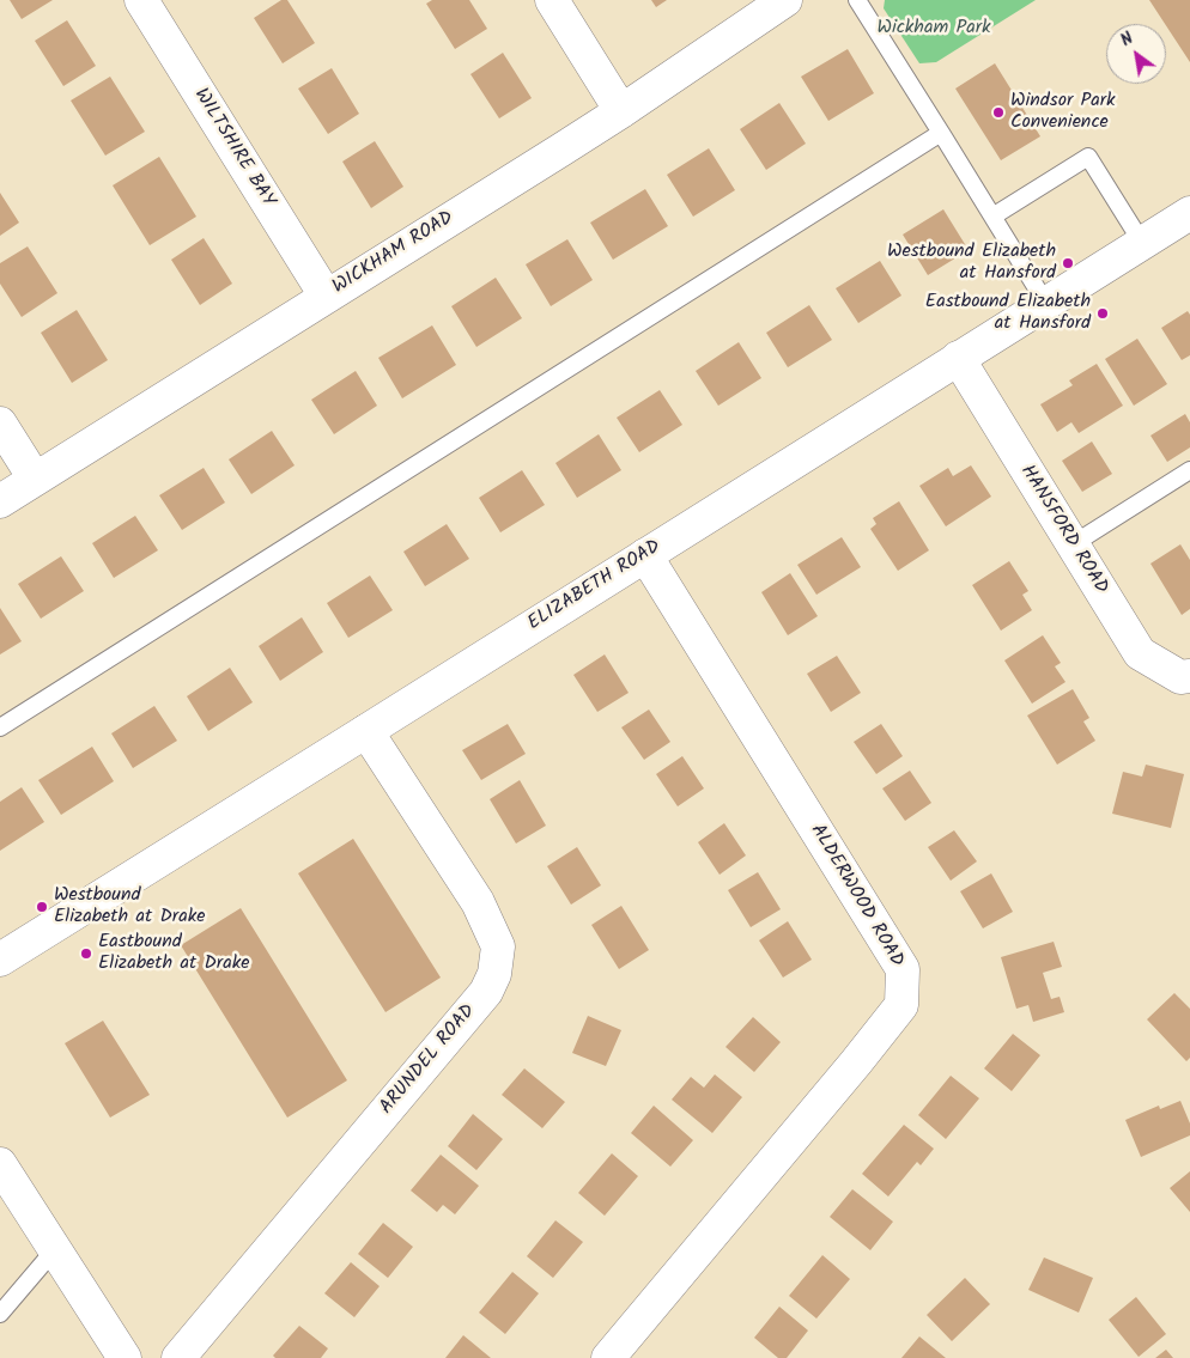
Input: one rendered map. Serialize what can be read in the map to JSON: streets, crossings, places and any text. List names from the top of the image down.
{
  "streets": {
    "street": [
      "WILTSHIRE BAY",
      "WICKHAM ROAD",
      "HANSFORD ROAD",
      "ELIZABETH ROAD",
      "ALDERWOOD ROAD",
      "ARUNDEL ROAD"
    ]
  },
  "crossings": [
    ["WILTSHIRE BAY", "WICKHAM ROAD"],
    ["HANSFORD ROAD", "ELIZABETH ROAD"],
    ["ELIZABETH ROAD", "ALDERWOOD ROAD"],
    ["ELIZABETH ROAD", "ARUNDEL ROAD"]
  ],
  "parks": ["Wickham Park"],
  "places": [
    "Windsor Park Convenience",
    "Westbound Elizabeth at Hansford",
    "Eastbound Elizabeth at Hansford",
    "Westbound Elizabeth at Drake",
    "Eastbound Elizabeth at Drake"
  ],
  "north": "top left"
}
